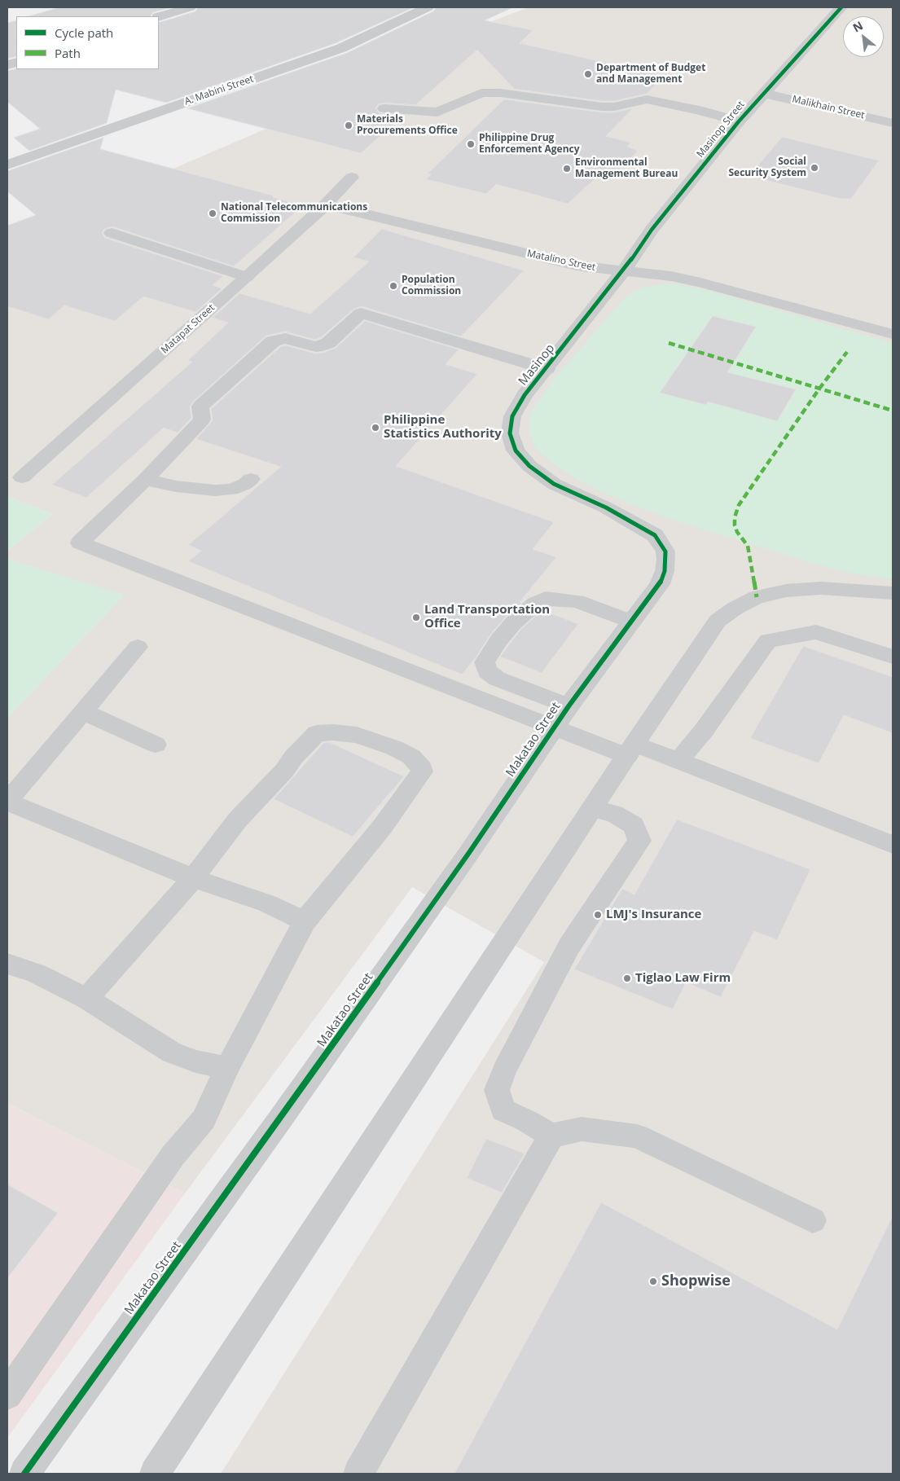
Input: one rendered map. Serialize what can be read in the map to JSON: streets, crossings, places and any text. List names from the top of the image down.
{
  "streets": {
    "street": [
      "A. Mabini Street",
      "Malikhain Street",
      "Masinop Street",
      "Matalino Street",
      "Matapat Street",
      "Masinop",
      "Makatao Street"
    ]
  },
  "crossings": [
    ["Malikhain Street", "Masinop Street"],
    ["Masinop Street", "Matalino Street"],
    ["Masinop Street", "Masinop"],
    ["Matalino Street", "Matapat Street"],
    ["Matalino Street", "Masinop"],
    ["Masinop", "Makatao Street"]
  ],
  "places": [
    "Department of Budget and Management",
    "Materials Procurements Office",
    "Philippine Drug Enforcement Agency",
    "Social Security System",
    "Environmental Management Bureau",
    "National Telecommunications Commission",
    "Population Commission",
    "Philippine Statistics Authority",
    "Land Transportation Office",
    "LMJ's Insurance",
    "Tiglao Law Firm",
    "Shopwise"
  ],
  "legend": ["Cycle path", "Path"],
  "north": "top left"
}
